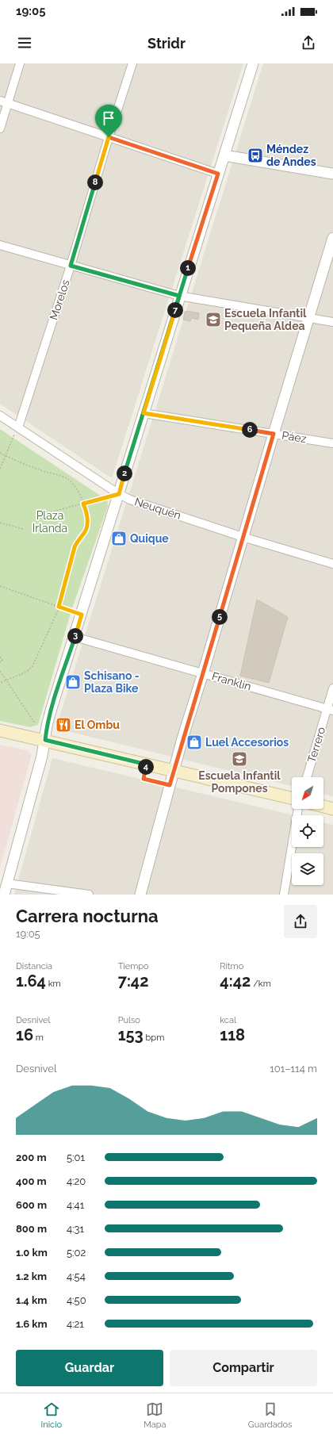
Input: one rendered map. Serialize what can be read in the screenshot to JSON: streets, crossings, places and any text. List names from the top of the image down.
{
  "streets": {
    "street": [
      "Morelos",
      "Páez",
      "Neuquén",
      "Franklin",
      "Terrero"
    ]
  },
  "crossings": [
    ["Morelos", "Neuquén"],
    ["Franklin", "Terrero"]
  ],
  "parks": ["Plaza Irlanda"],
  "places": {
    "bus stop": ["Méndez de Andes"],
    "school or university": ["Escuela Infantil Pequeña Aldea", "Escuela Infantil Pompones"],
    "shop": ["Quique", "Schisano - Plaza Bike", "Luel Accesorios"],
    "restaurant": ["El Ombu"]
  },
  "north": "bottom left",
  "page": {
    "status": "19:05",
    "header": "Stridr",
    "pins": [
      "8",
      "1",
      "7",
      "6",
      "2",
      "5",
      "3",
      "4"
    ],
    "heading": ["Carrera nocturna", "19:05"],
    "stats": [
      ["Distancia", "1.64 km"],
      ["Tiempo", "7:42"],
      ["Ritmo", "4:42 /km"],
      ["Desnivel", "16 m"],
      ["Pulso", "153 bpm"],
      ["kcal", "118"]
    ],
    "chart": ["Desnivel", "101–114 m"],
    "list": [
      {
        "name": "200 m",
        "note": "5:01"
      },
      {
        "name": "400 m",
        "note": "4:20"
      },
      {
        "name": "600 m",
        "note": "4:41"
      },
      {
        "name": "800 m",
        "note": "4:31"
      },
      {
        "name": "1.0 km",
        "note": "5:02"
      },
      {
        "name": "1.2 km",
        "note": "4:54"
      },
      {
        "name": "1.4 km",
        "note": "4:50"
      },
      {
        "name": "1.6 km",
        "note": "4:21"
      }
    ],
    "buttons": ["Guardar", "Compartir"],
    "tabs": ["Inicio", "Mapa", "Guardados"]
  }
}
